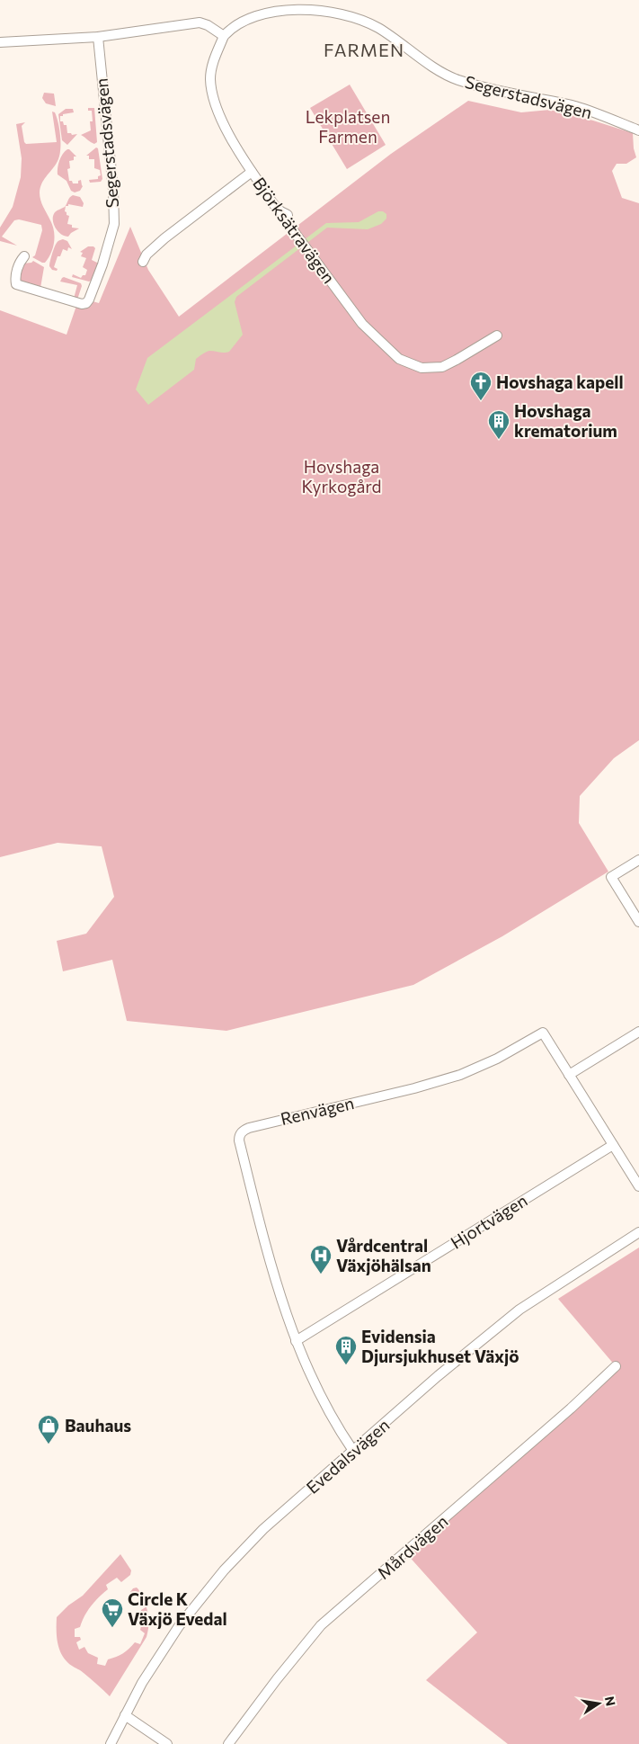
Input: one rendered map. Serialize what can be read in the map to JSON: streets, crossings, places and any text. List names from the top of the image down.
{
  "streets": {
    "street": [
      "Segerstadsvägen",
      "Björksätravägen",
      "Renvägen",
      "Hjortvägen",
      "Evedalsvägen",
      "Mårdvägen"
    ]
  },
  "crossings": [
    ["Segerstadsvägen", "Björksätravägen"],
    ["Renvägen", "Hjortvägen"],
    ["Renvägen", "Evedalsvägen"]
  ],
  "districts": ["FARMEN"],
  "parks": ["Lekplatsen Farmen", "Hovshaga Kyrkogård"],
  "places": {
    "church": ["Hovshaga kapell"],
    "building": ["Hovshaga krematorium", "Evidensia Djursjukhuset Växjö"],
    "hospital": ["Vårdcentral Växjöhälsan"],
    "shop": ["Bauhaus"],
    "supermarket": ["Circle K Växjö Evedal"]
  },
  "north": "right"
}
